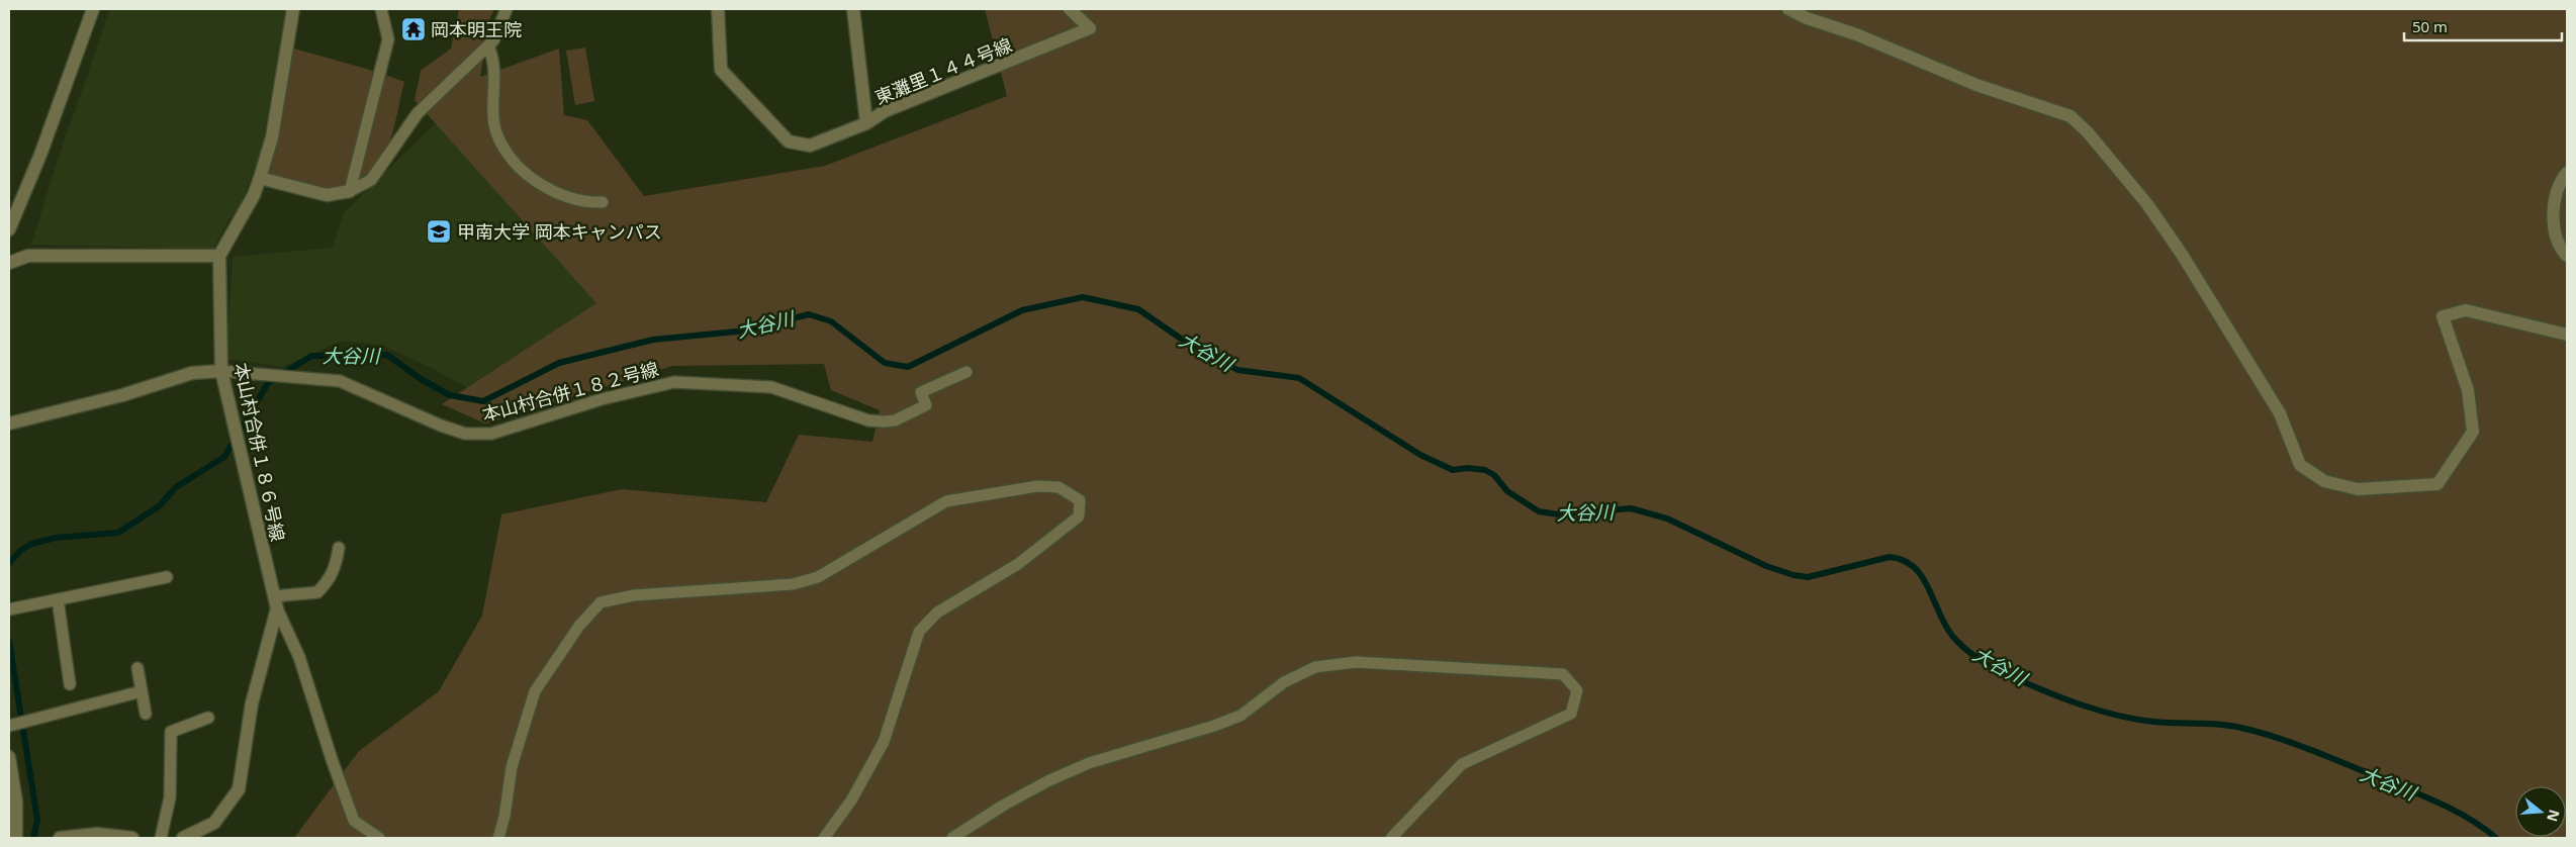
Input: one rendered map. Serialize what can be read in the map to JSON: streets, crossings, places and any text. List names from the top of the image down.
{
  "streets": {
    "street": ["東灘里１４４号線", "本山村合併１８６号線"],
    "lane": ["本山村合併１８２号線"]
  },
  "crossings": [
    ["本山村合併１８２号線", "本山村合併１８６号線"]
  ],
  "water": ["大谷川"],
  "places": {
    "temple": ["岡本明王院"],
    "school or university": ["甲南大学 岡本キャンパス"]
  },
  "scale_bar": "50 m",
  "north": "right"
}
